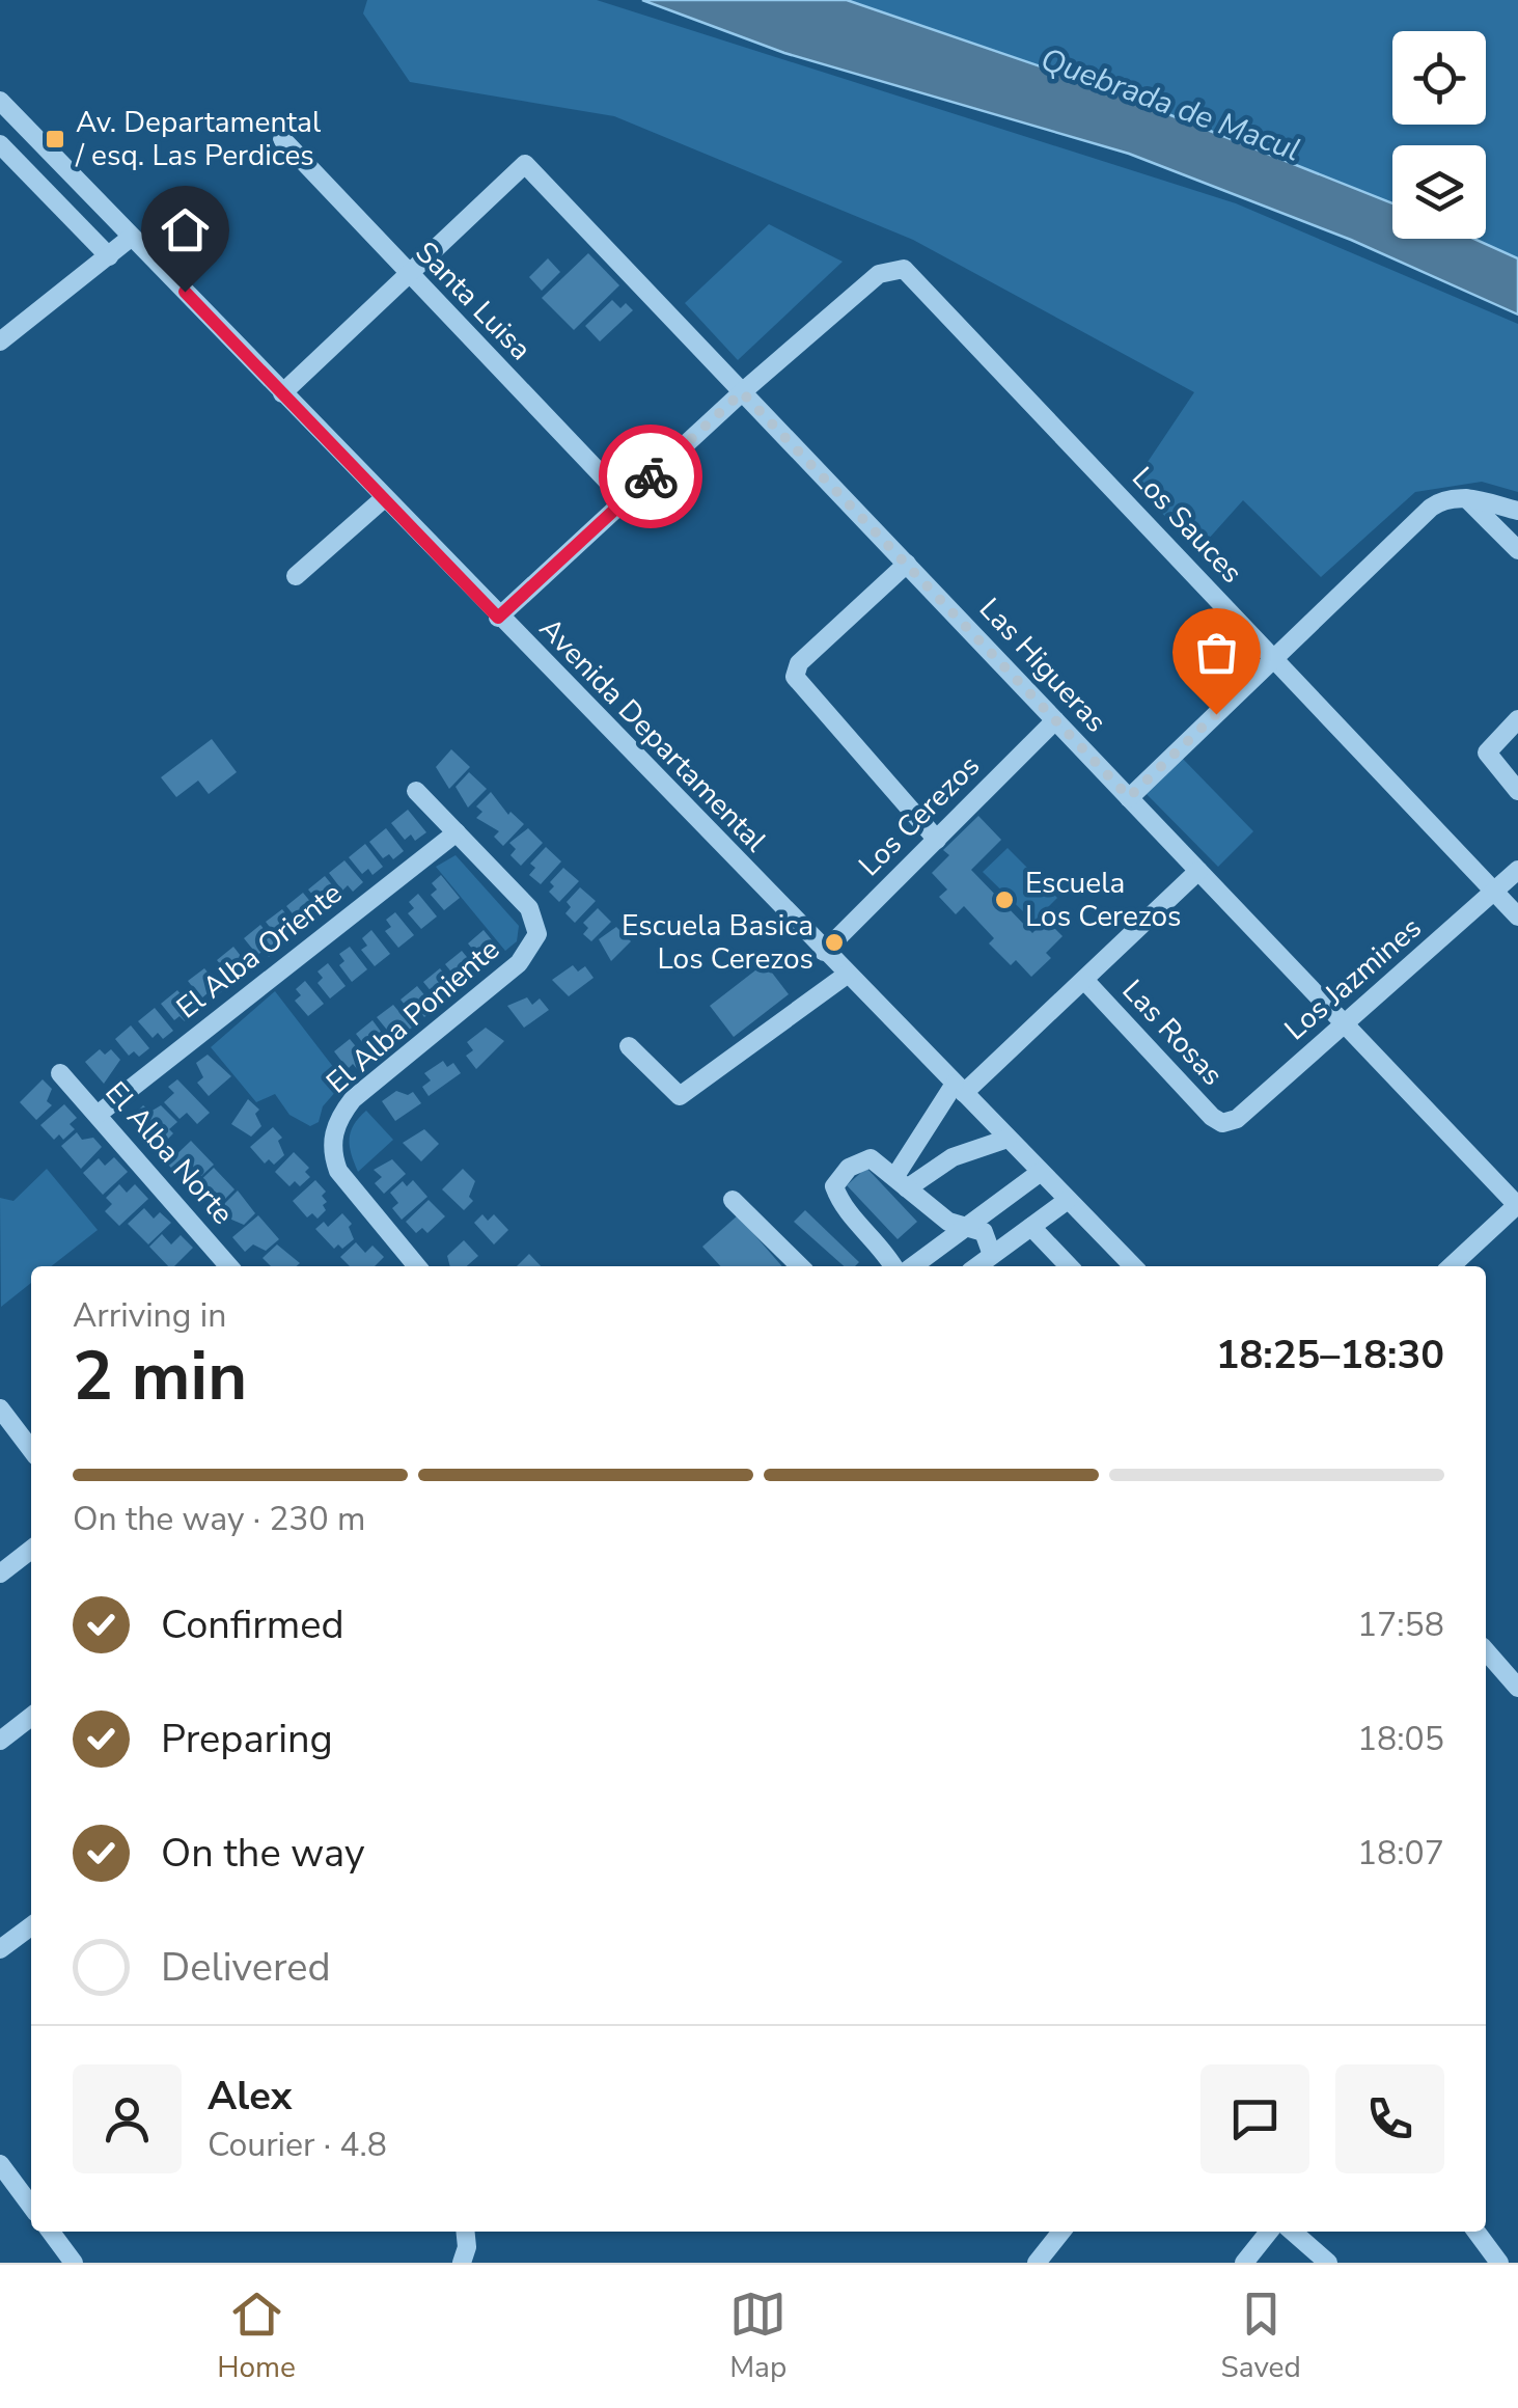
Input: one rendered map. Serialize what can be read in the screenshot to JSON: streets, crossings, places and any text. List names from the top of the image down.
{
  "streets": {
    "street": [
      "Santa Luisa",
      "Los Sauces",
      "Las Higueras",
      "Avenida Departamental",
      "Los Cerezos",
      "El Alba Oriente",
      "Los Jazmines",
      "El Alba Poniente",
      "Las Rosas",
      "El Alba Norte"
    ]
  },
  "crossings": [
    ["Santa Luisa", "Las Higueras"],
    ["Los Sauces", "Las Higueras"],
    ["Los Sauces", "Los Jazmines"],
    ["Las Higueras", "Los Cerezos"],
    ["Las Higueras", "Los Jazmines"],
    ["Avenida Departamental", "Los Cerezos"],
    ["El Alba Oriente", "El Alba Poniente"],
    ["El Alba Oriente", "El Alba Norte"],
    ["Los Jazmines", "Las Rosas"]
  ],
  "water": ["Quebrada de Macul"],
  "places": {
    "transit": ["Av. Departamental / esq. Las Perdices"],
    "other": ["Escuela Los Cerezos", "Escuela Basica Los Cerezos"]
  },
  "page": {
    "heading": ["2 min", "Arriving in", "18:25–18:30"],
    "panel": ["Alex", "Courier · 4.8"],
    "bar": "On the way · 230 m",
    "list": [
      ["Confirmed", "17:58"],
      ["Preparing", "18:05"],
      ["On the way", "18:07"],
      "Delivered"
    ],
    "tabs": ["Home", "Map", "Saved"]
  }
}
